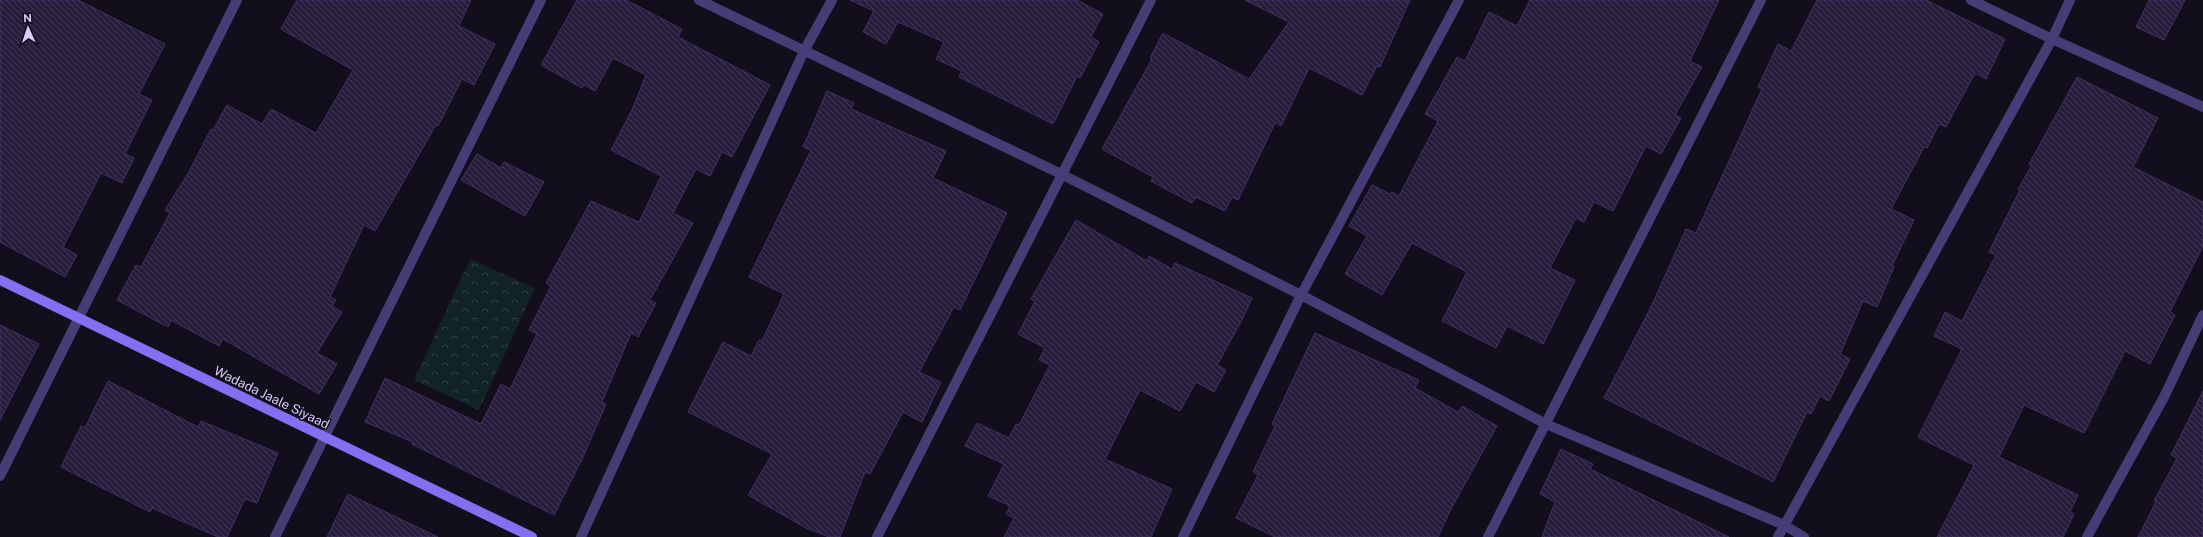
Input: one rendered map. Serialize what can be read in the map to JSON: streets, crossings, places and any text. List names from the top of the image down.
{
  "streets": {
    "main road": ["Wadada Jaale Siyaad"]
  },
  "north": "top"
}
